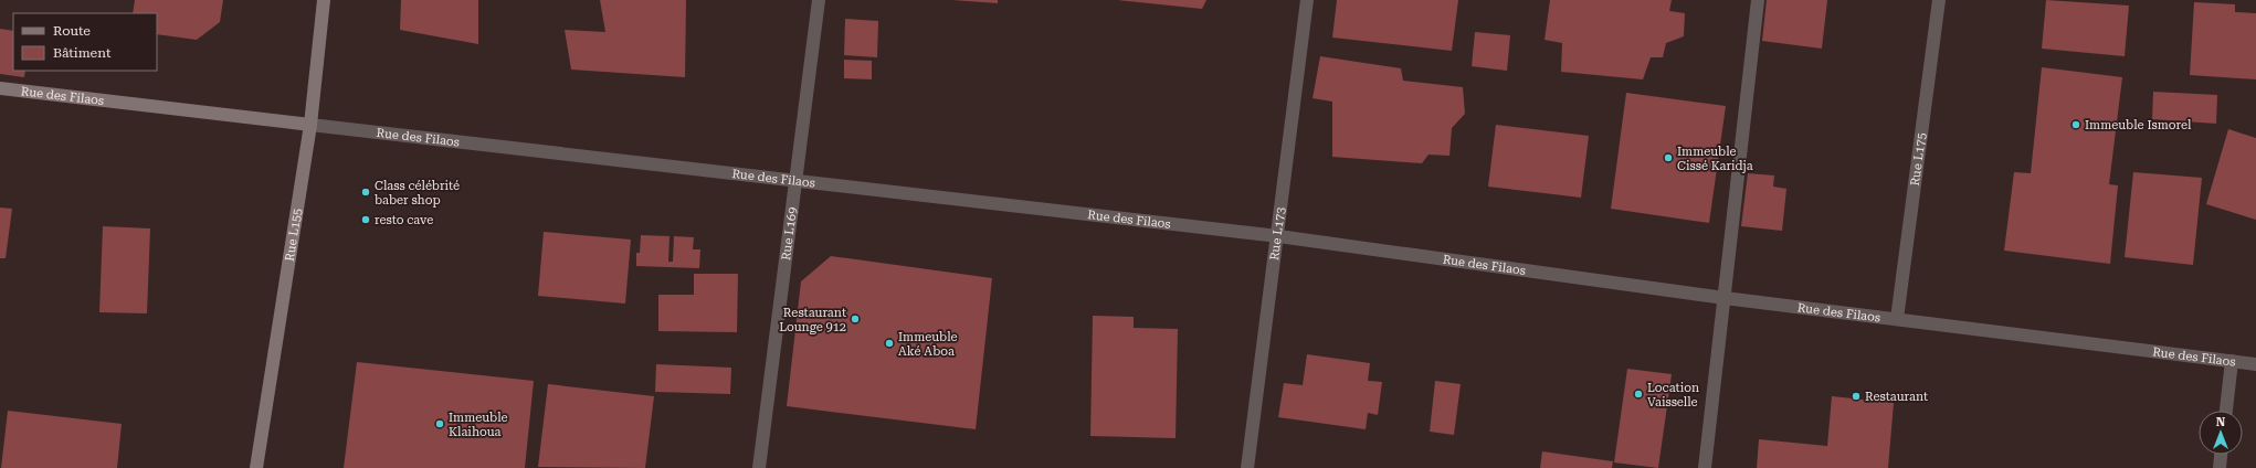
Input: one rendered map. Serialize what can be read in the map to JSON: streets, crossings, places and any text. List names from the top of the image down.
{
  "streets": {
    "street": [
      "Rue des Filaos",
      "Rue L175",
      "Rue L155",
      "Rue L169",
      "Rue L173"
    ]
  },
  "crossings": [
    ["Rue des Filaos", "Rue L175"],
    ["Rue des Filaos", "Rue L155"],
    ["Rue des Filaos", "Rue L169"],
    ["Rue des Filaos", "Rue L173"]
  ],
  "places": [
    "Immeuble Ismorel",
    "Immeuble Cissé Karidja",
    "Class célébrité baber shop",
    "resto cave",
    "Restaurant Lounge 912",
    "Immeuble Aké Aboa",
    "Location Vaisselle",
    "Restaurant",
    "Immeuble Klaihoua"
  ],
  "legend": ["Route", "Bâtiment"],
  "north": "top"
}
